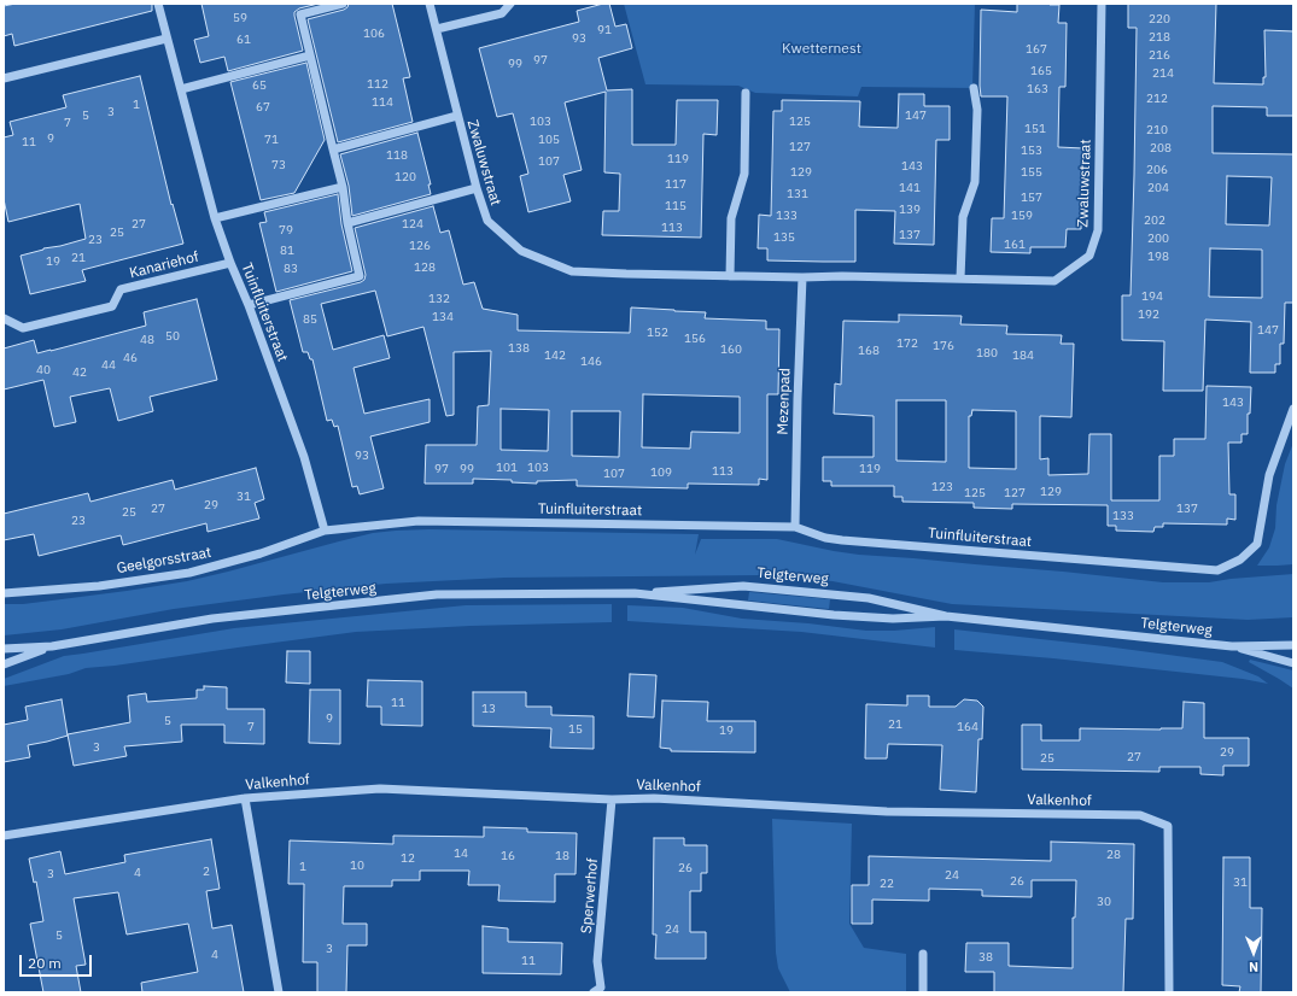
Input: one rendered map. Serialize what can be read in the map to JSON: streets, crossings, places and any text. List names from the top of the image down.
{
  "streets": {
    "street": [
      "Zwaluwstraat",
      "Kanariehof",
      "Tuinfluiterstraat",
      "Mezenpad",
      "Geelgorsstraat",
      "Telgterweg",
      "Valkenhof",
      "Sperwerhof"
    ]
  },
  "crossings": [
    ["Zwaluwstraat", "Mezenpad"],
    ["Kanariehof", "Tuinfluiterstraat"],
    ["Tuinfluiterstraat", "Mezenpad"],
    ["Tuinfluiterstraat", "Geelgorsstraat"],
    ["Valkenhof", "Sperwerhof"]
  ],
  "parks": ["Kwetternest"],
  "house_numbers": [
    "59",
    "220",
    "91",
    "106",
    "218",
    "93",
    "61",
    "167",
    "216",
    "97",
    "99",
    "165",
    "214",
    "112",
    "65",
    "163",
    "212",
    "114",
    "1",
    "67",
    "3",
    "5",
    "147",
    "103",
    "125",
    "7",
    "151",
    "210",
    "9",
    "71",
    "105",
    "11",
    "127",
    "208",
    "153",
    "118",
    "119",
    "107",
    "73",
    "143",
    "206",
    "129",
    "155",
    "120",
    "117",
    "141",
    "204",
    "131",
    "157",
    "115",
    "139",
    "133",
    "159",
    "202",
    "27",
    "124",
    "113",
    "79",
    "25",
    "137",
    "135",
    "200",
    "23",
    "161",
    "126",
    "81",
    "198",
    "21",
    "19",
    "128",
    "83",
    "194",
    "132",
    "192",
    "134",
    "85",
    "147",
    "152",
    "50",
    "156",
    "48",
    "172",
    "176",
    "138",
    "160",
    "168",
    "180",
    "142",
    "184",
    "46",
    "146",
    "44",
    "40",
    "42",
    "143",
    "93",
    "101",
    "103",
    "97",
    "99",
    "119",
    "113",
    "109",
    "107",
    "123",
    "129",
    "125",
    "127",
    "31",
    "29",
    "27",
    "137",
    "25",
    "133",
    "23",
    "11",
    "13",
    "9",
    "5",
    "21",
    "7",
    "164",
    "15",
    "19",
    "3",
    "29",
    "27",
    "25",
    "14",
    "28",
    "16",
    "18",
    "12",
    "10",
    "1",
    "26",
    "2",
    "4",
    "3",
    "24",
    "26",
    "31",
    "22",
    "30",
    "24",
    "5",
    "3",
    "4",
    "38",
    "11"
  ],
  "scale_bar": "20 m",
  "north": "bottom"
}
